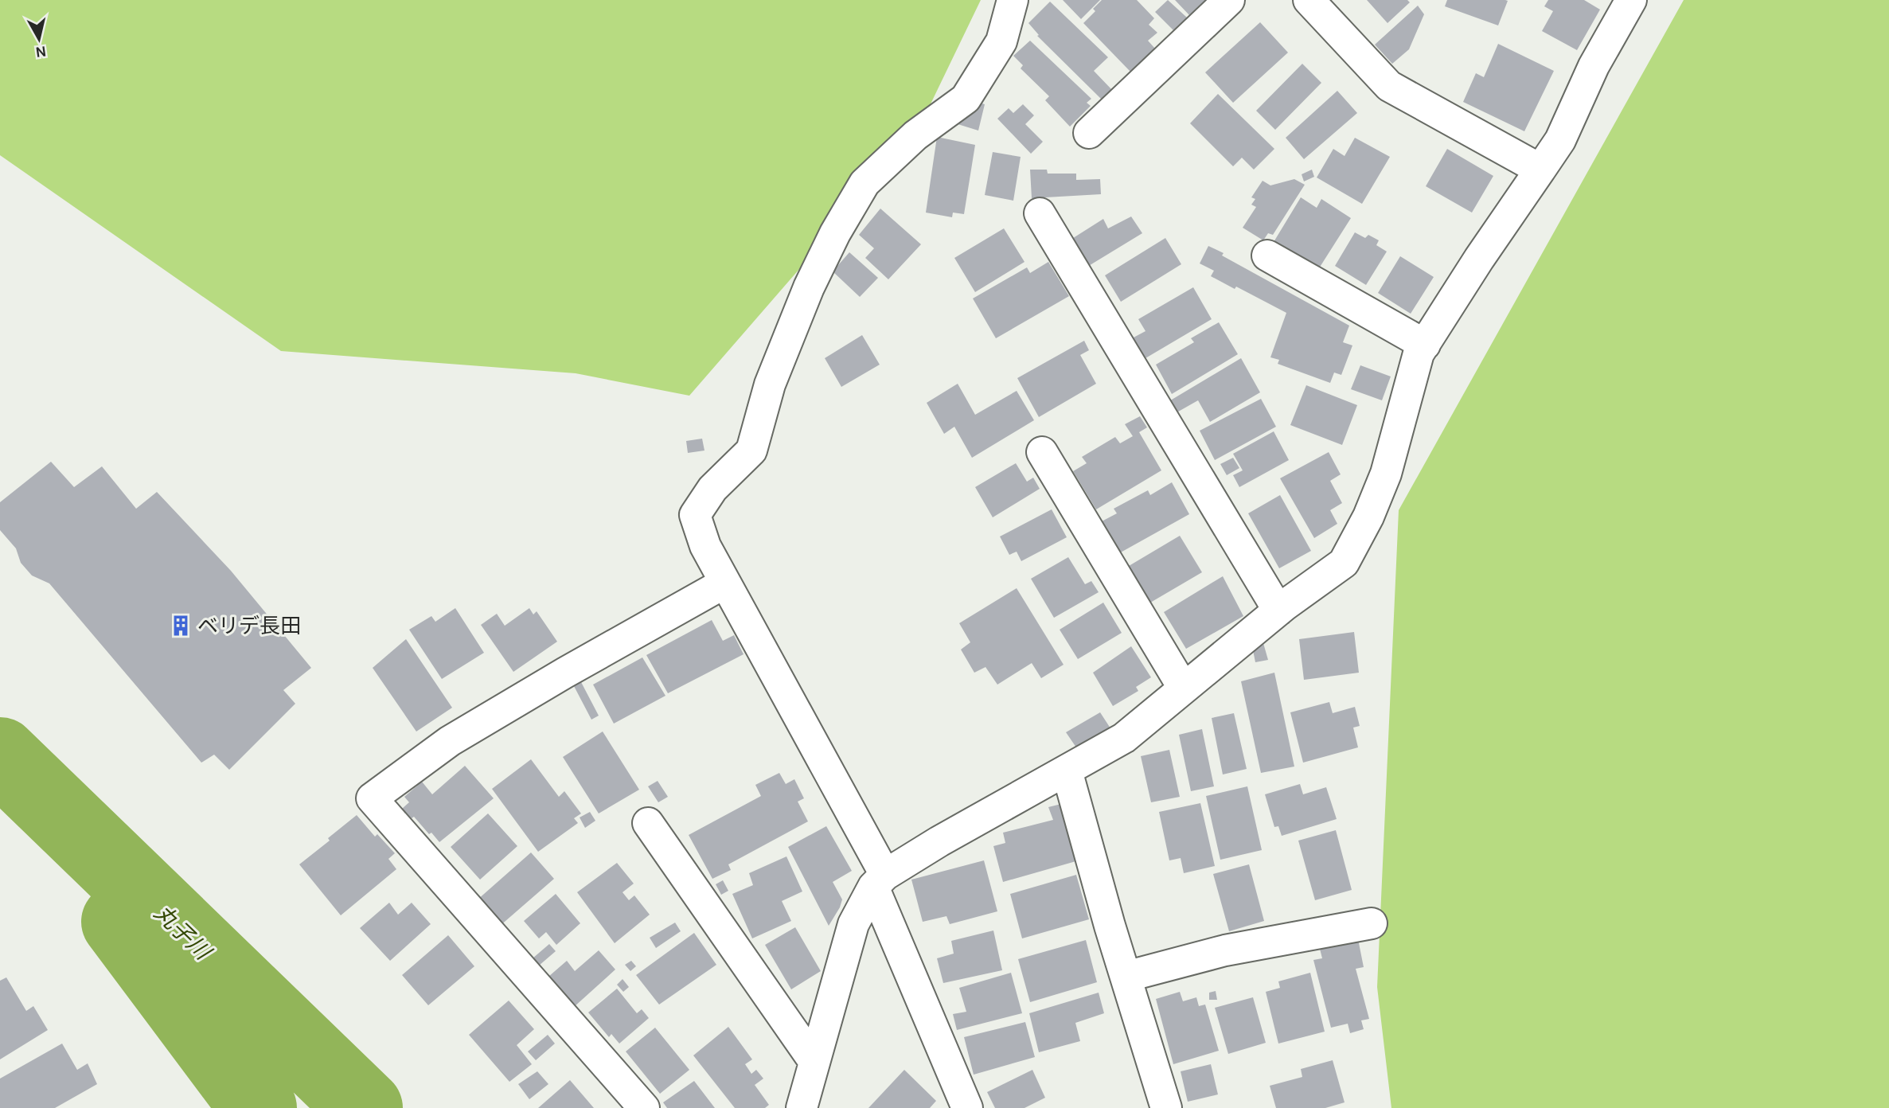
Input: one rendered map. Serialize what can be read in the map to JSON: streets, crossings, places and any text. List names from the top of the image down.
{
  "water": ["丸子川"],
  "places": {
    "building": ["ベリデ長田"]
  },
  "north": "bottom"
}
